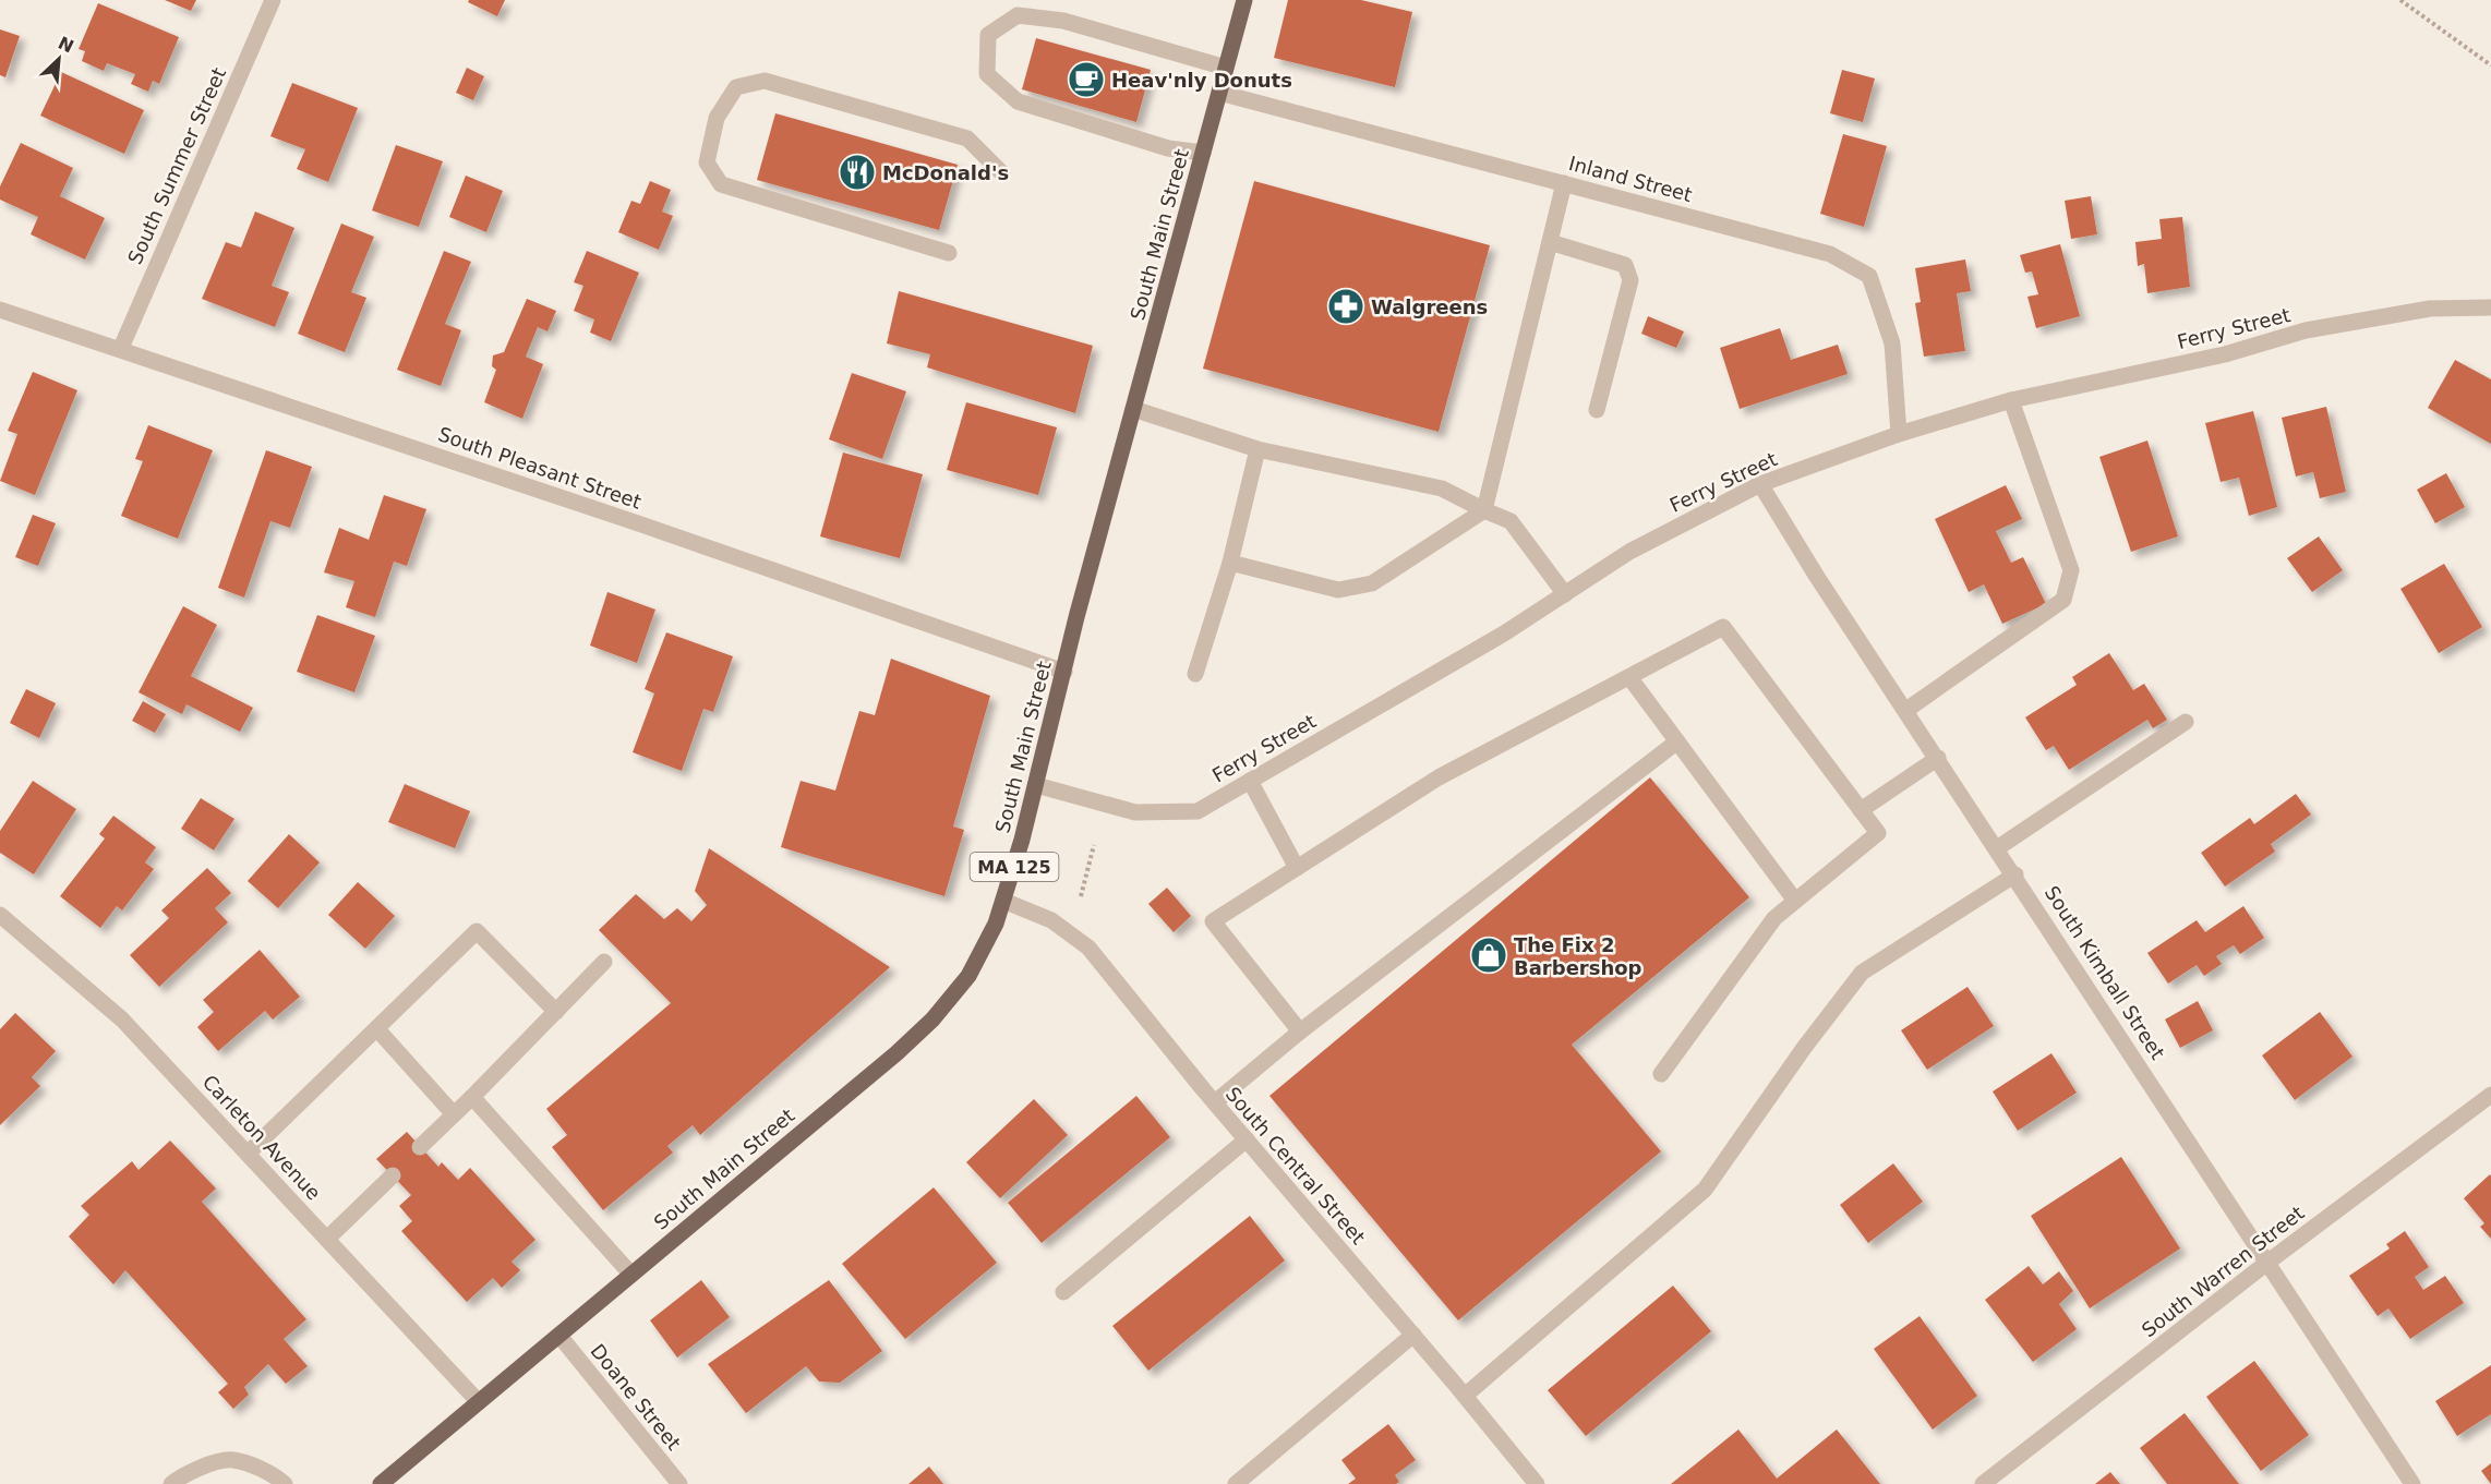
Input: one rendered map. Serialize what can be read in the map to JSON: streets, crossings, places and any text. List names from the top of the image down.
{
  "streets": {
    "main road": ["South Main Street", "MA 125"],
    "street": [
      "South Summer Street",
      "Inland Street",
      "Ferry Street",
      "South Pleasant Street",
      "South Kimball Street",
      "Carleton Avenue",
      "South Central Street",
      "South Warren Street",
      "Doane Street"
    ]
  },
  "crossings": [
    ["South Summer Street", "South Pleasant Street"],
    ["Inland Street", "South Main Street"],
    ["Inland Street", "Ferry Street"],
    ["South Main Street", "Ferry Street"],
    ["South Main Street", "South Pleasant Street"],
    ["South Main Street", "Carleton Avenue"],
    ["South Main Street", "South Central Street"],
    ["South Main Street", "Doane Street"],
    ["Ferry Street", "South Kimball Street"],
    ["South Kimball Street", "South Warren Street"]
  ],
  "places": {
    "cafe": ["Heav'nly Donuts"],
    "restaurant": ["McDonald's"],
    "pharmacy": ["Walgreens"],
    "shop": ["The Fix 2 Barbershop"]
  },
  "north": "top right"
}
